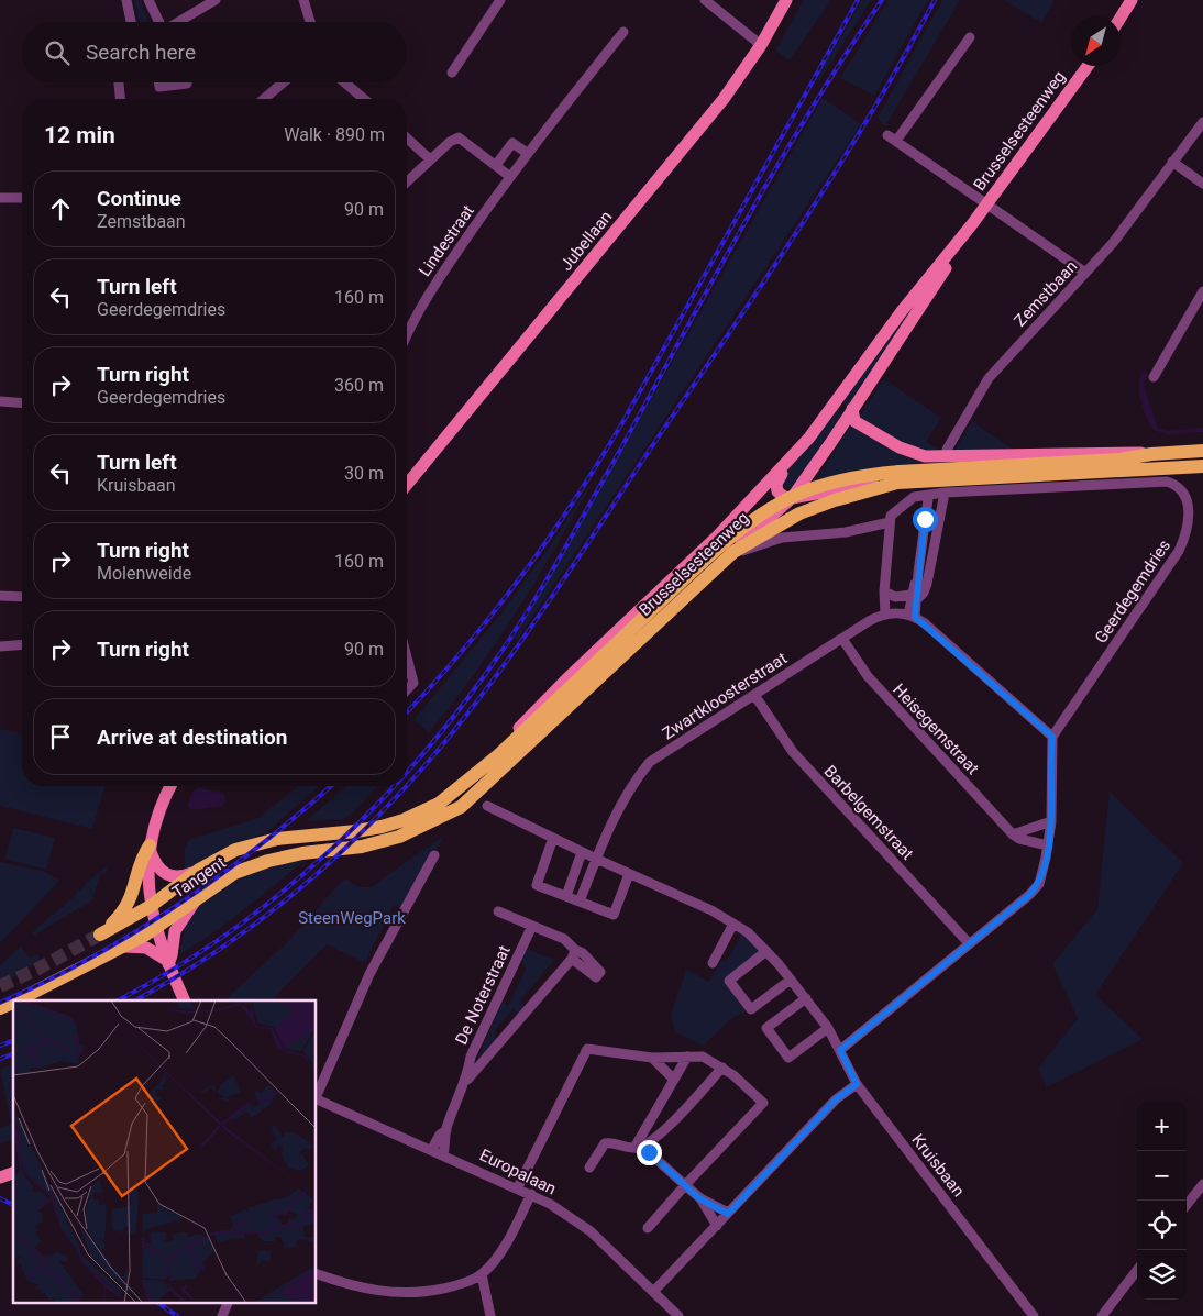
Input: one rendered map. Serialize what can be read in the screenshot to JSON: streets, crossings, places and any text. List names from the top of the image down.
{
  "streets": {
    "highway": ["Brusselsesteenweg", "Tangent"],
    "main road": ["Jubellaan"],
    "street": [
      "Lindestraat",
      "Zemstbaan",
      "Geerdegemdries",
      "Zwartkloosterstraat",
      "Heisegemstraat",
      "Barbelgemstraat",
      "De Noterstraat",
      "Kruisbaan",
      "Europalaan"
    ]
  },
  "crossings": [
    ["Brusselsesteenweg", "Tangent"],
    ["Zwartkloosterstraat", "Heisegemstraat"],
    ["Zwartkloosterstraat", "Barbelgemstraat"],
    ["Zwartkloosterstraat", "Kruisbaan"],
    ["De Noterstraat", "Europalaan"]
  ],
  "parks": ["SteenWegPark"],
  "north": "bottom left",
  "page": {
    "search": "Search here",
    "heading": ["12 min", "Walk · 890 m"],
    "list": [
      ["Continue", "Zemstbaan", "90 m"],
      ["Turn left", "Geerdegemdries", "160 m"],
      ["Turn right", "Geerdegemdries", "360 m"],
      ["Turn left", "Kruisbaan", "30 m"],
      ["Turn right", "Molenweide", "160 m"],
      ["Turn right", "90 m"],
      "Arrive at destination"
    ],
    "map_buttons": ["+", "−"]
  }
}
